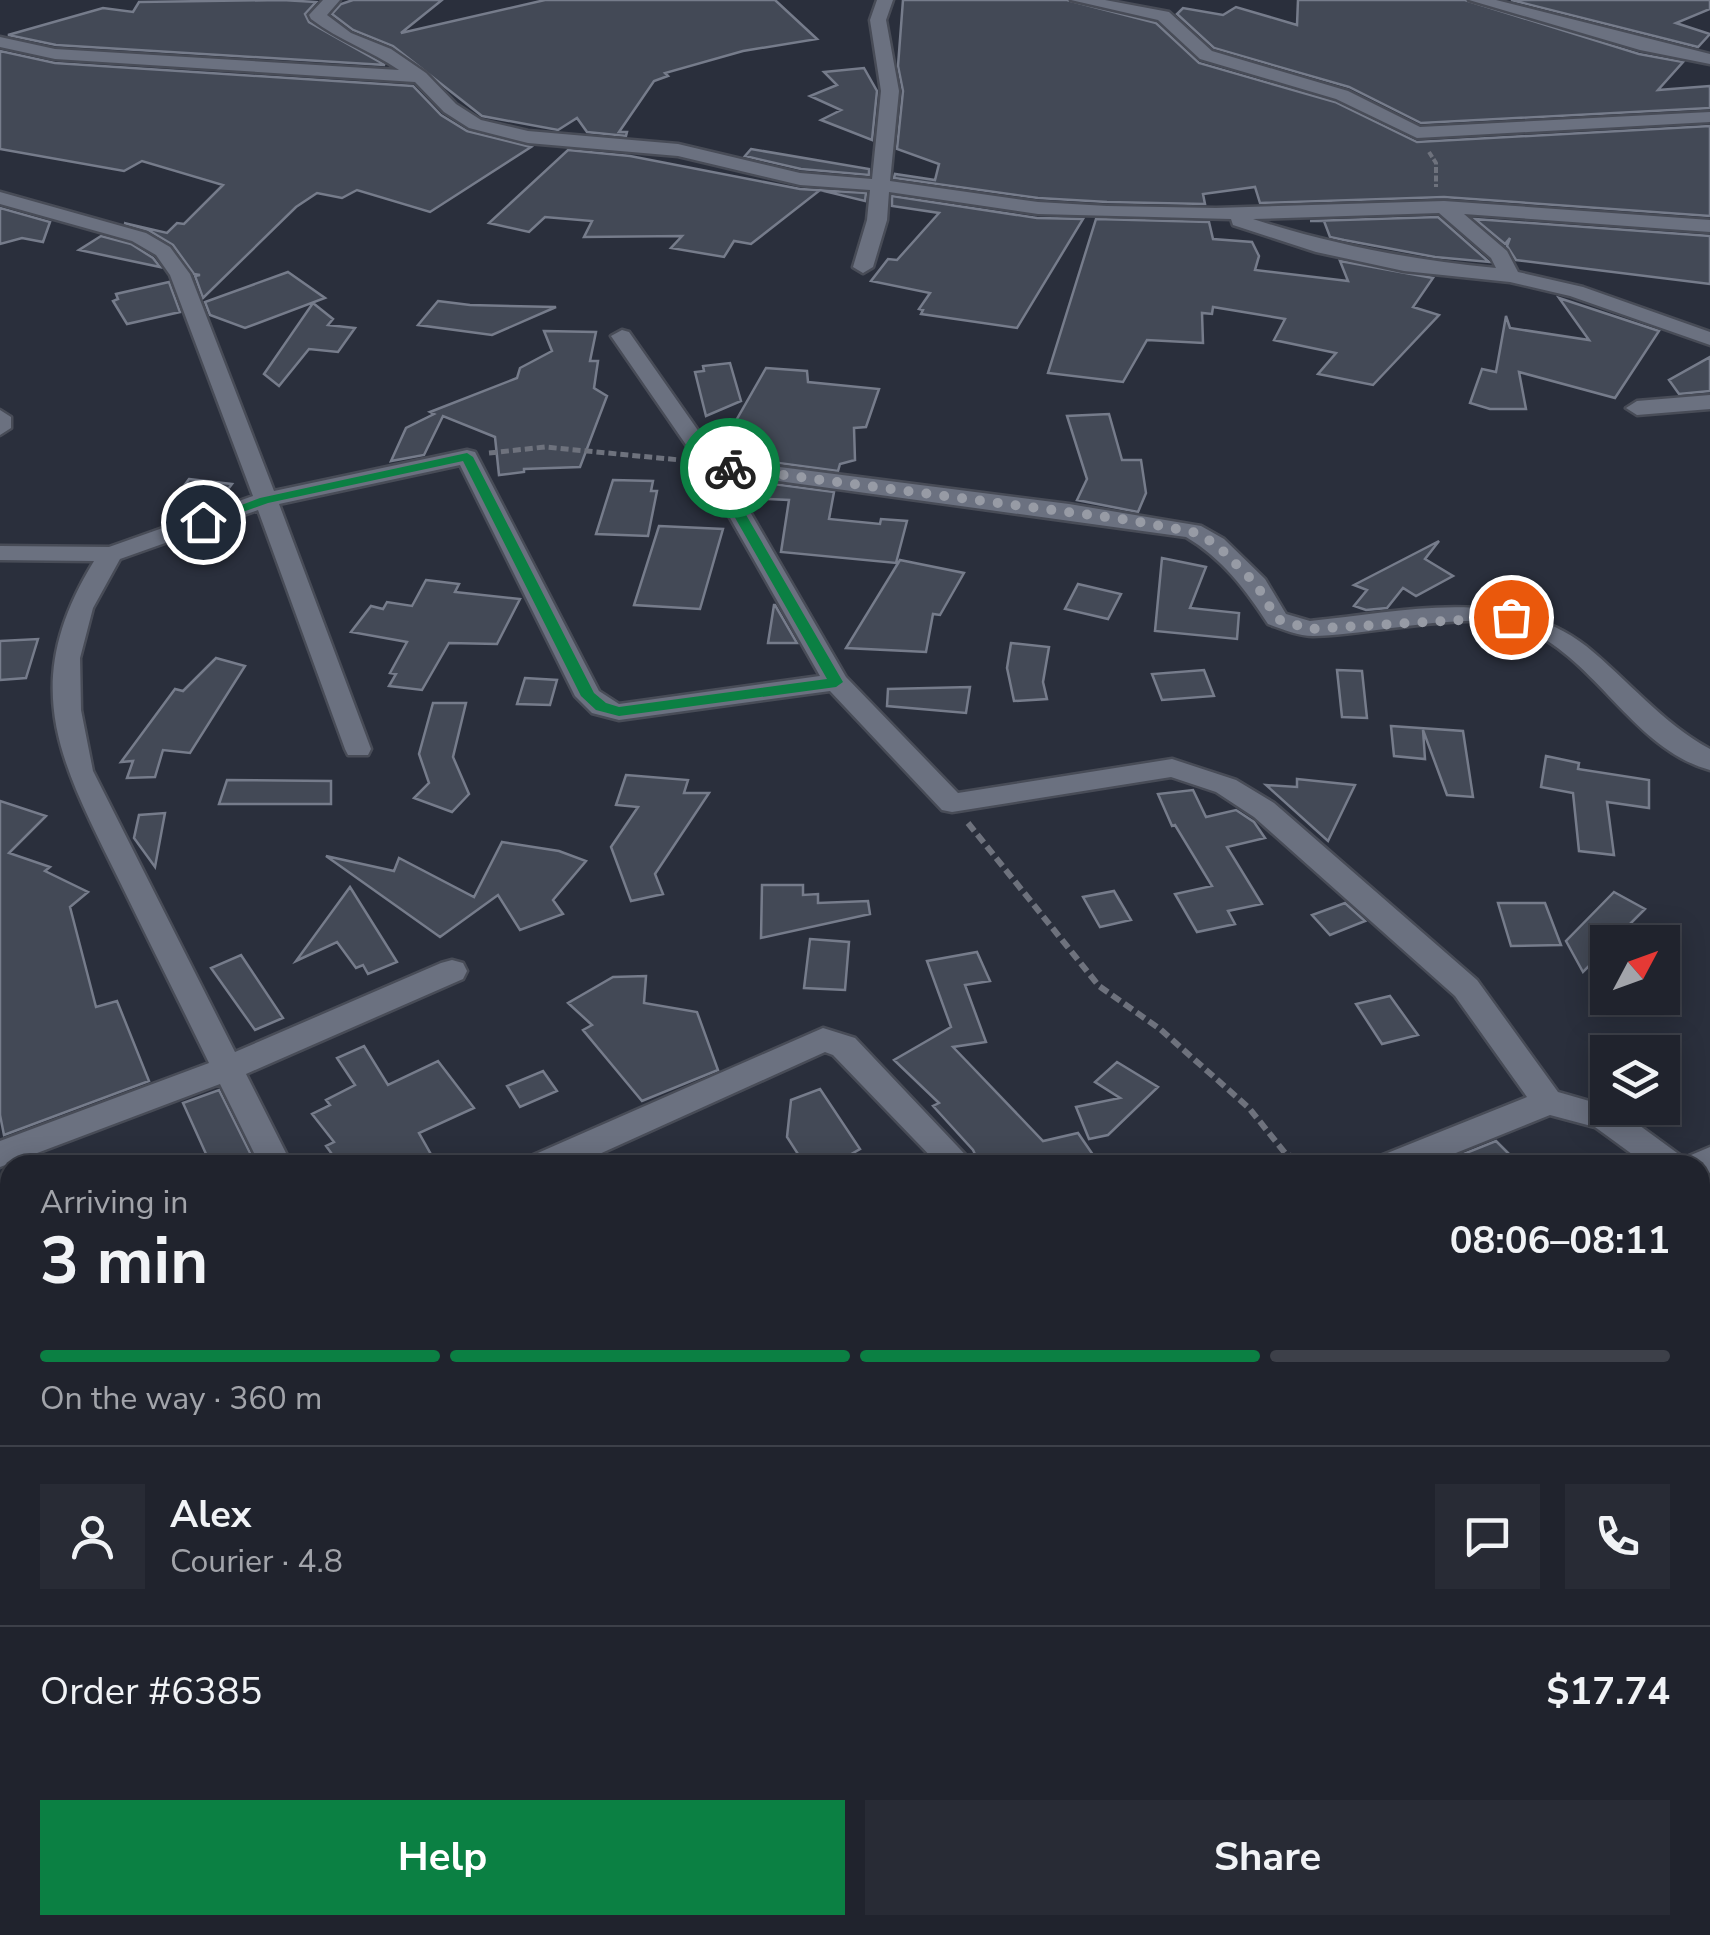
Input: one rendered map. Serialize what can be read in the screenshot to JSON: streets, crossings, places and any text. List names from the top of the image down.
{
  "north": "top right",
  "page": {
    "heading": ["3 min", "Arriving in", "08:06–08:11"],
    "panel": [
      "Alex",
      "Courier · 4.8",
      "Order #6385",
      "$17.74"
    ],
    "bar": "On the way · 360 m",
    "buttons": ["Help", "Share"]
  }
}
